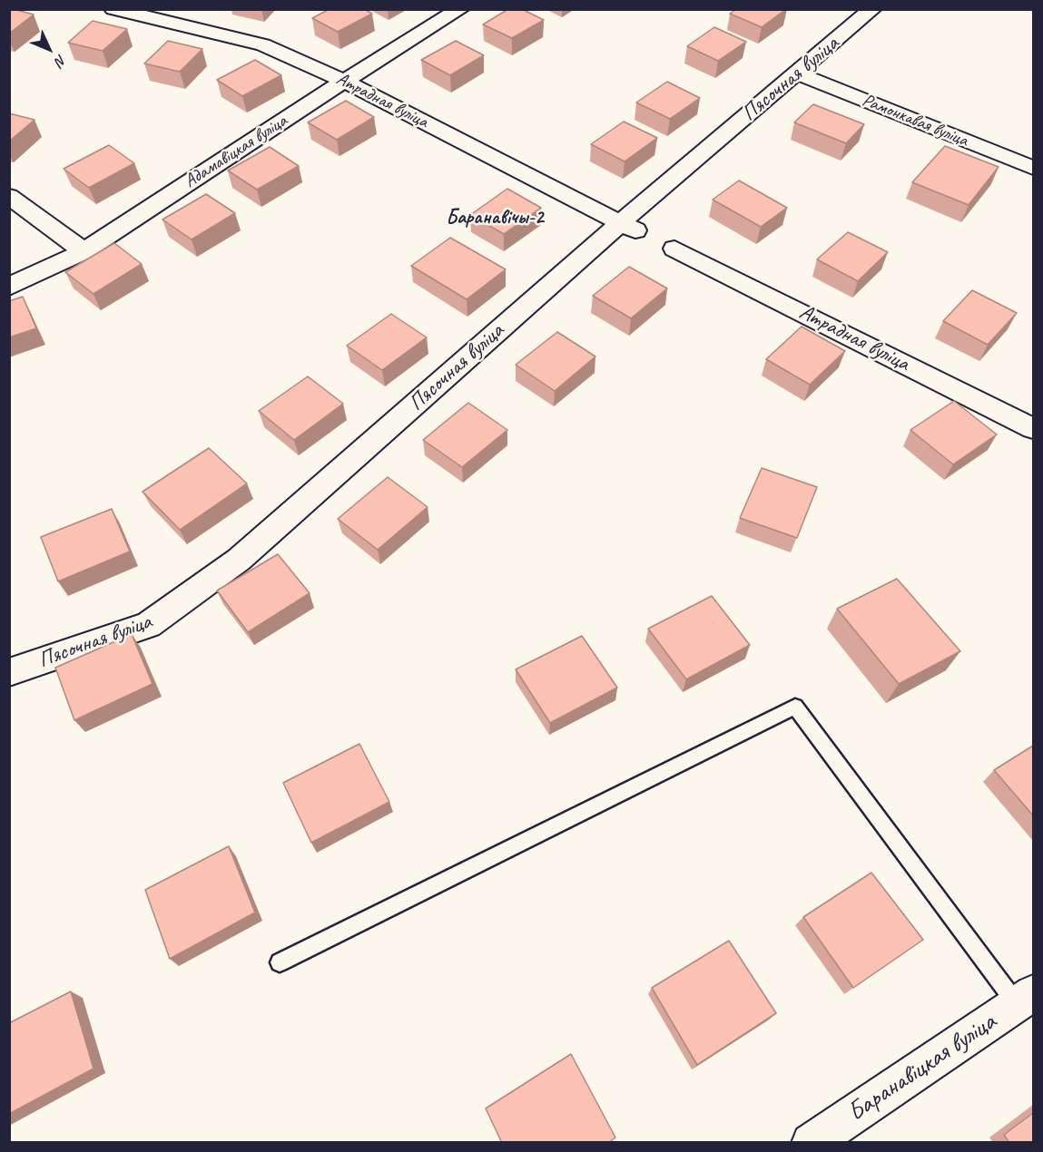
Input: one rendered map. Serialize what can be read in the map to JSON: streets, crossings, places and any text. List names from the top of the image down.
{
  "streets": {
    "street": [
      "Пясочная вуліца",
      "Атрадная вуліца",
      "Рамонкавая вуліца",
      "Адамавіцкая вуліца",
      "Баранавіцкая вуліца"
    ]
  },
  "crossings": [
    ["Пясочная вуліца", "Атрадная вуліца"],
    ["Пясочная вуліца", "Рамонкавая вуліца"],
    ["Атрадная вуліца", "Адамавіцкая вуліца"]
  ],
  "districts": ["Баранавічы-2"],
  "north": "bottom right"
}
